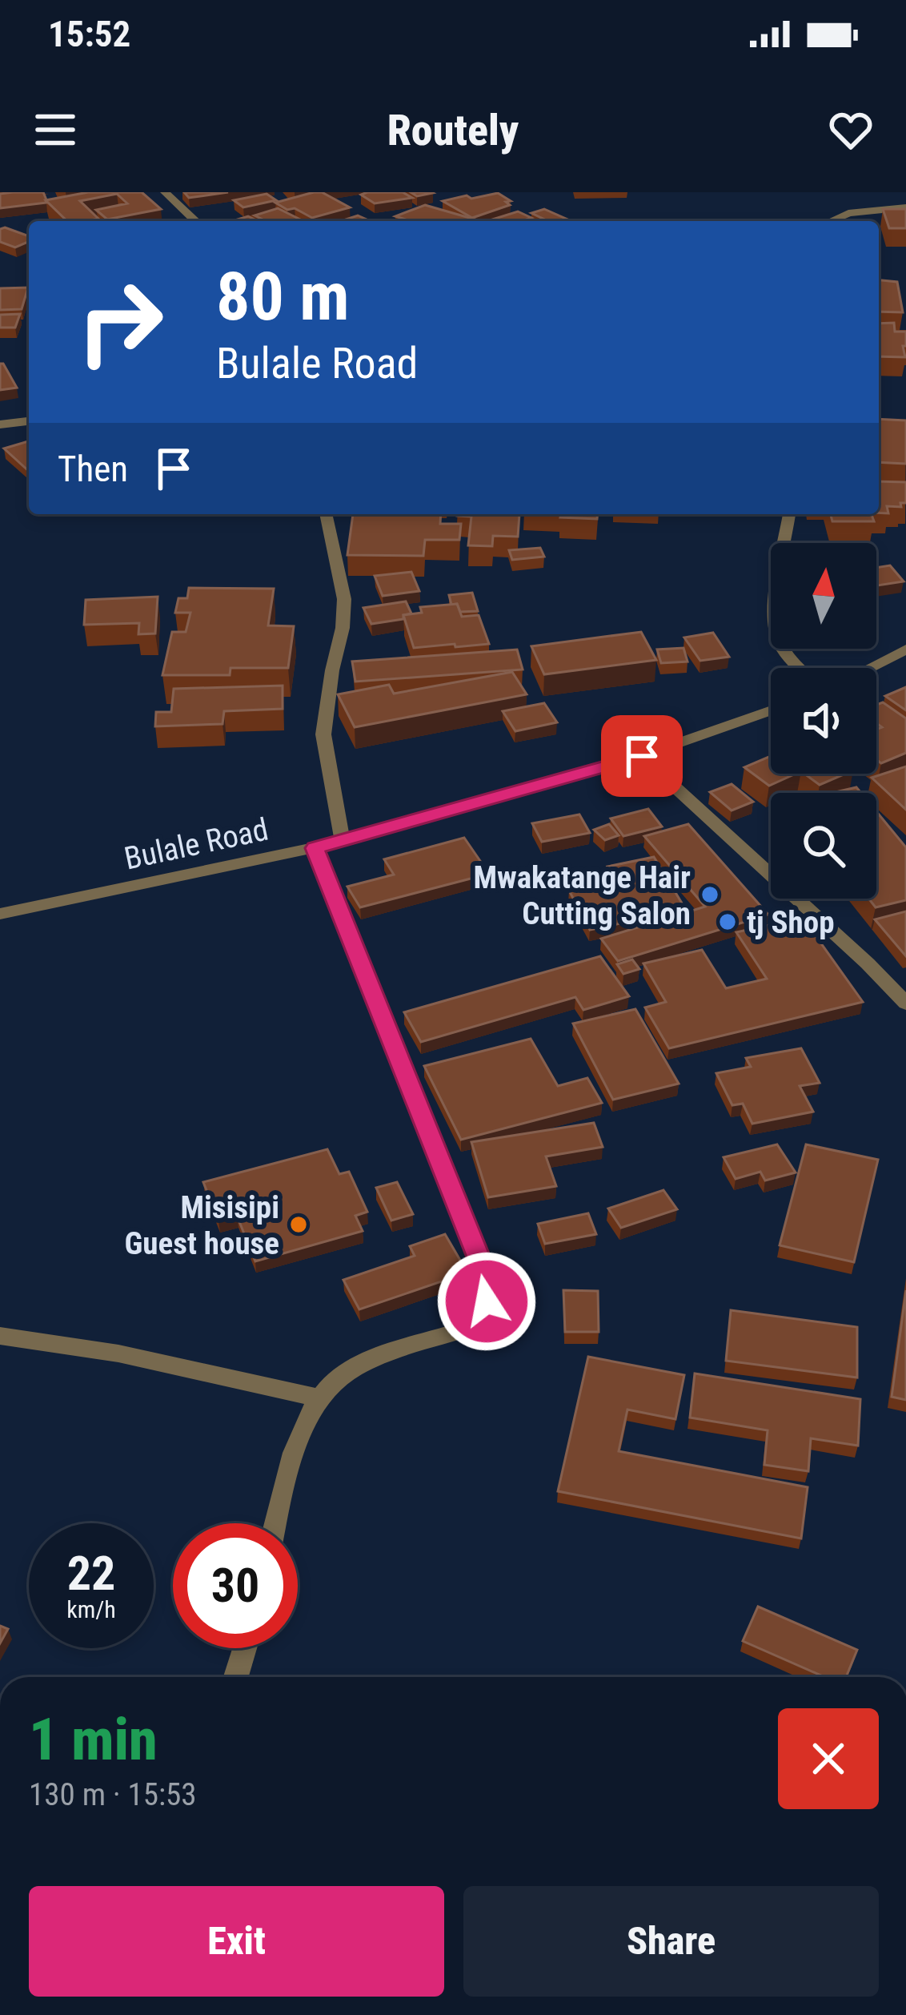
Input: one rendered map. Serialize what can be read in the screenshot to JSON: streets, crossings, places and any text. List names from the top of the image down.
{
  "streets": {
    "street": ["Bulale Road"]
  },
  "places": ["Mwakatange Hair Cutting Salon", "tj Shop", "Misisipi Guest house"],
  "north": "top",
  "page": {
    "status": "15:52",
    "header": "Routely",
    "turn": ["80 m", "Bulale Road"],
    "then": "Then",
    "speed": "22 km/h",
    "limit": "30",
    "heading": ["1 min", "130 m · 15:53"],
    "buttons": ["Exit", "Share"]
  }
}
